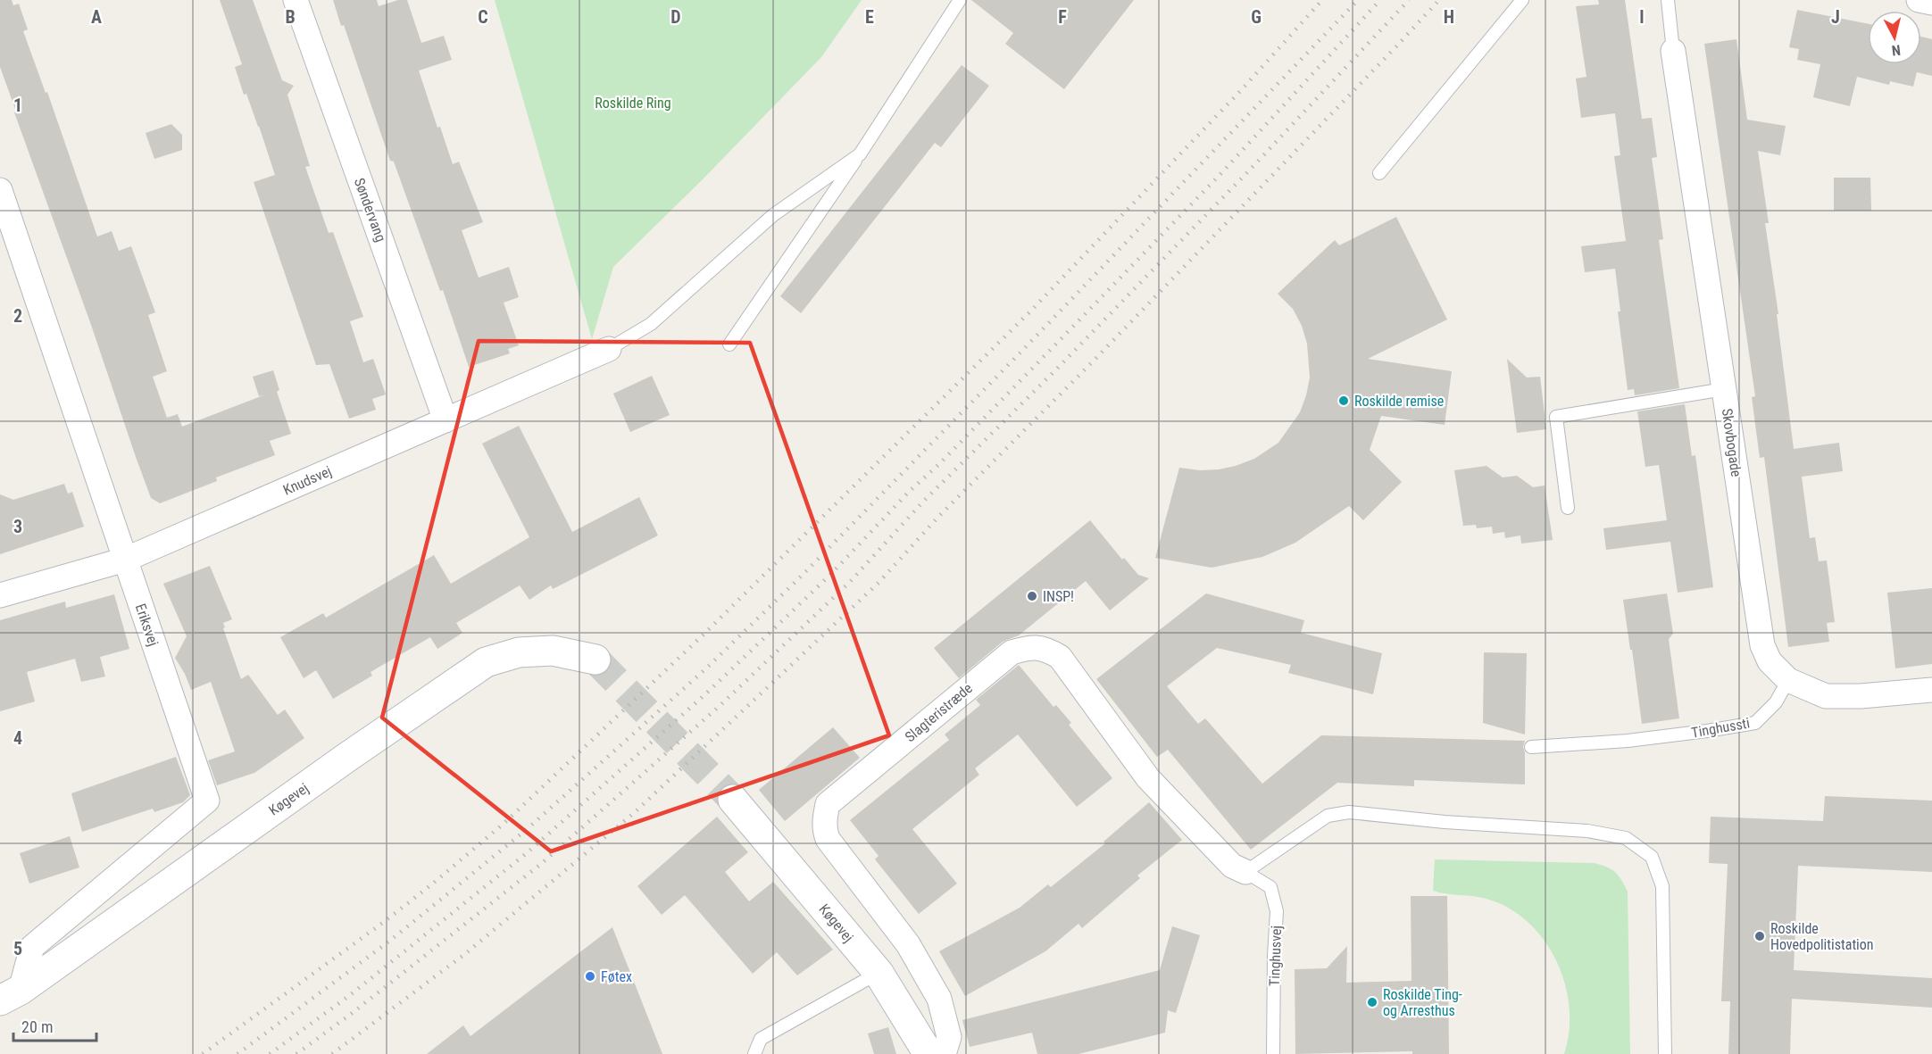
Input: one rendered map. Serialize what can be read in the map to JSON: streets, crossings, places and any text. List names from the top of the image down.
{
  "streets": {
    "main road": ["Køgevej"],
    "street": [
      "Søndervang",
      "Skovbogade",
      "Knudsvej",
      "Eriksvej",
      "Slagteristræde"
    ],
    "lane": ["Tinghussti", "Tinghusvej"]
  },
  "crossings": [
    ["Søndervang", "Knudsvej"],
    ["Skovbogade", "Tinghussti"],
    ["Knudsvej", "Eriksvej"],
    ["Eriksvej", "Køgevej"],
    ["Slagteristræde", "Tinghusvej"]
  ],
  "parks": ["Roskilde Ring"],
  "places": [
    "Roskilde remise",
    "INSP!",
    "Roskilde Hovedpolitistation",
    "Føtex",
    "Roskilde Ting- og Arresthus"
  ],
  "scale_bar": "20 m",
  "north": "bottom",
  "grid": {
    "columns": [
      "A",
      "B",
      "C",
      "D",
      "E",
      "F",
      "G",
      "H",
      "I",
      "J"
    ],
    "rows": [
      "1",
      "2",
      "3",
      "4",
      "5"
    ]
  }
}
